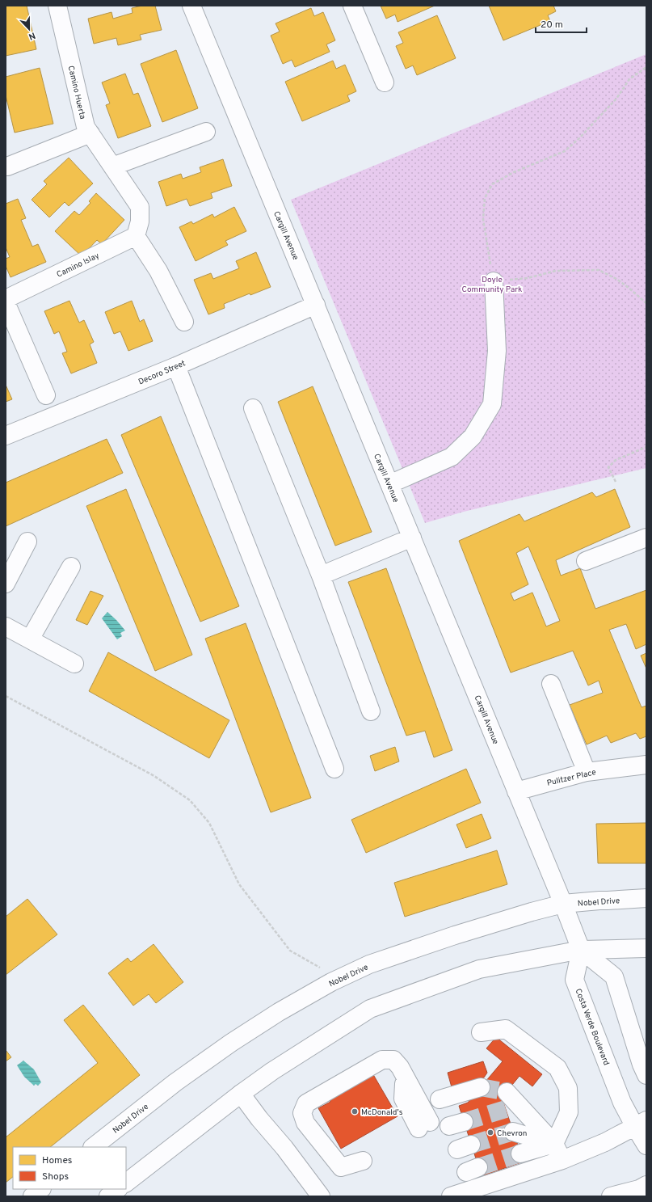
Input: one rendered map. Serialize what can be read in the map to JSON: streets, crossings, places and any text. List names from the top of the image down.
{
  "streets": {
    "street": [
      "Camino Huerta",
      "Cargill Avenue",
      "Camino Islay",
      "Decoro Street",
      "Pulitzer Place",
      "Nobel Drive",
      "Costa Verde Boulevard"
    ]
  },
  "crossings": [
    ["Camino Huerta", "Camino Islay"],
    ["Cargill Avenue", "Decoro Street"],
    ["Cargill Avenue", "Pulitzer Place"],
    ["Cargill Avenue", "Nobel Drive"],
    ["Cargill Avenue", "Costa Verde Boulevard"]
  ],
  "parks": ["Doyle Community Park"],
  "places": ["McDonald's", "Chevron"],
  "legend": ["Homes", "Shops"],
  "scale_bar": "20 m",
  "north": "bottom"
}
